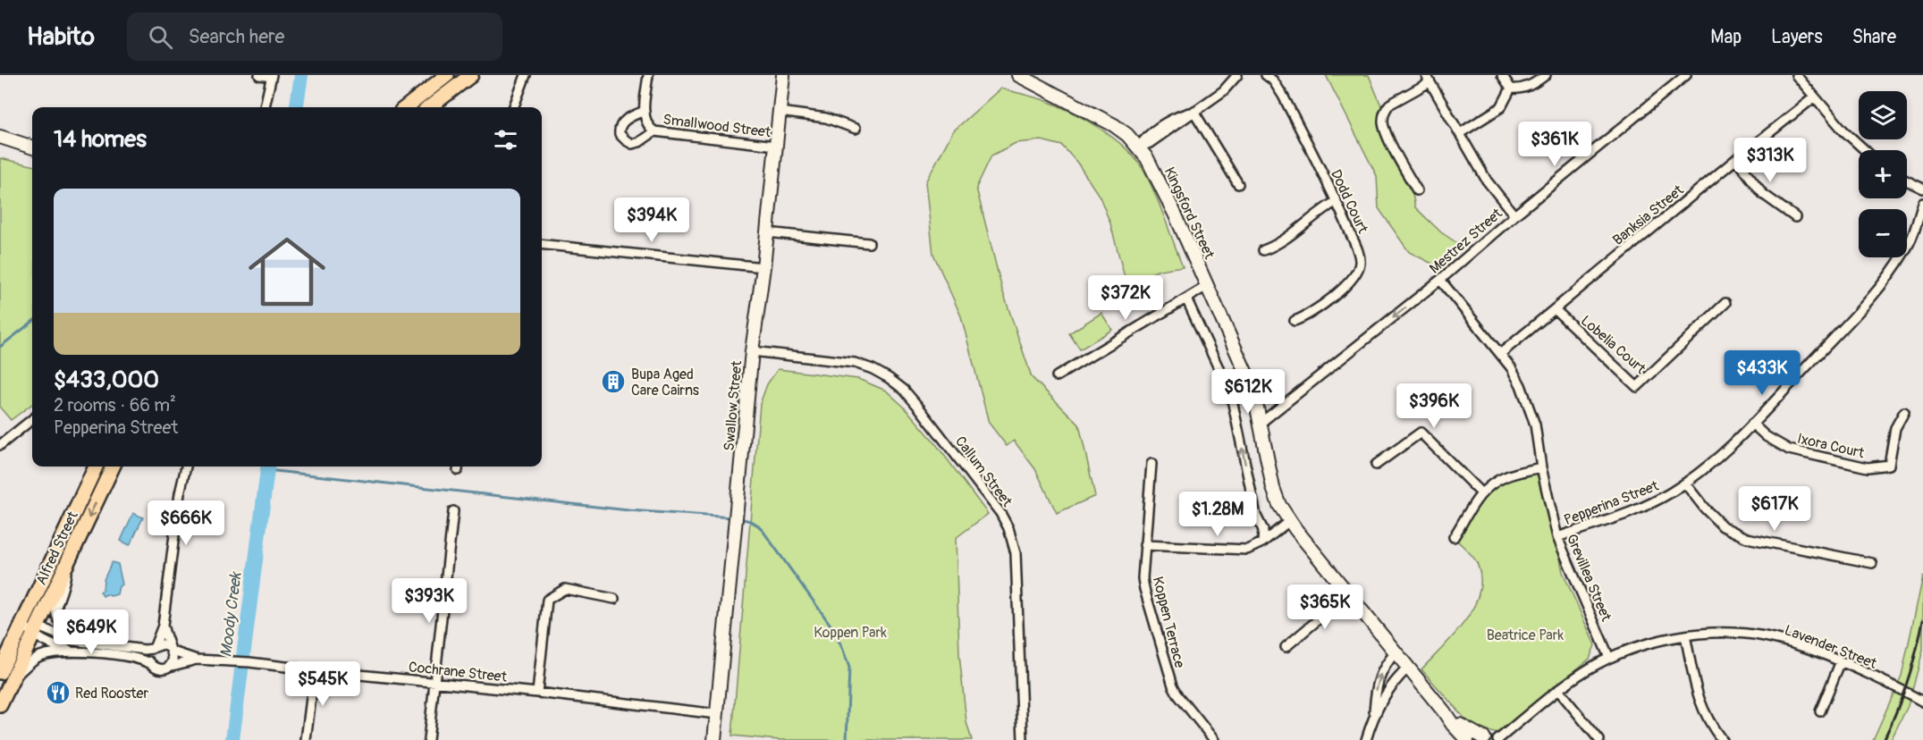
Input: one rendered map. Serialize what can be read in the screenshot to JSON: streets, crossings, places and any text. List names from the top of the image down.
{
  "streets": {
    "main road": ["Alfred Street"],
    "street": [
      "Smallwood Street",
      "Dodd Court",
      "Kingsford Street",
      "Banksia Street",
      "Mestrez Street",
      "Lobelia Court",
      "Swallow Street",
      "Ixora Court",
      "Callum Street",
      "Pepperina Street",
      "Grevillea Street",
      "Koppen Terrace",
      "Lavender Street",
      "Cochrane Street"
    ]
  },
  "crossings": [
    ["Smallwood Street", "Swallow Street"],
    ["Kingsford Street", "Mestrez Street"],
    ["Banksia Street", "Lobelia Court"],
    ["Banksia Street", "Grevillea Street"],
    ["Mestrez Street", "Grevillea Street"],
    ["Swallow Street", "Callum Street"],
    ["Swallow Street", "Cochrane Street"],
    ["Ixora Court", "Pepperina Street"],
    ["Pepperina Street", "Grevillea Street"],
    ["Grevillea Street", "Lavender Street"]
  ],
  "one_way": ["Mestrez Street"],
  "water": ["Moody Creek"],
  "parks": ["Koppen Park", "Beatrice Park"],
  "places": {
    "building": ["Bupa Aged Care Cairns"],
    "restaurant": ["Red Rooster"]
  },
  "page": {
    "header": "Habito",
    "search": "Search here",
    "nav": ["Map", "Layers", "Share"],
    "map_buttons": ["+", "−"],
    "heading": "14 homes",
    "price": [
      "$361K",
      "$313K",
      "$394K",
      "$372K",
      "$433K",
      "$612K",
      "$396K",
      "$617K",
      "$1.28M",
      "$666K",
      "$393K",
      "$365K",
      "$649K",
      "$545K"
    ],
    "list": [
      {
        "name": "$433,000",
        "note": "2 rooms · 66 m² · Pepperina Street"
      }
    ]
  }
}
